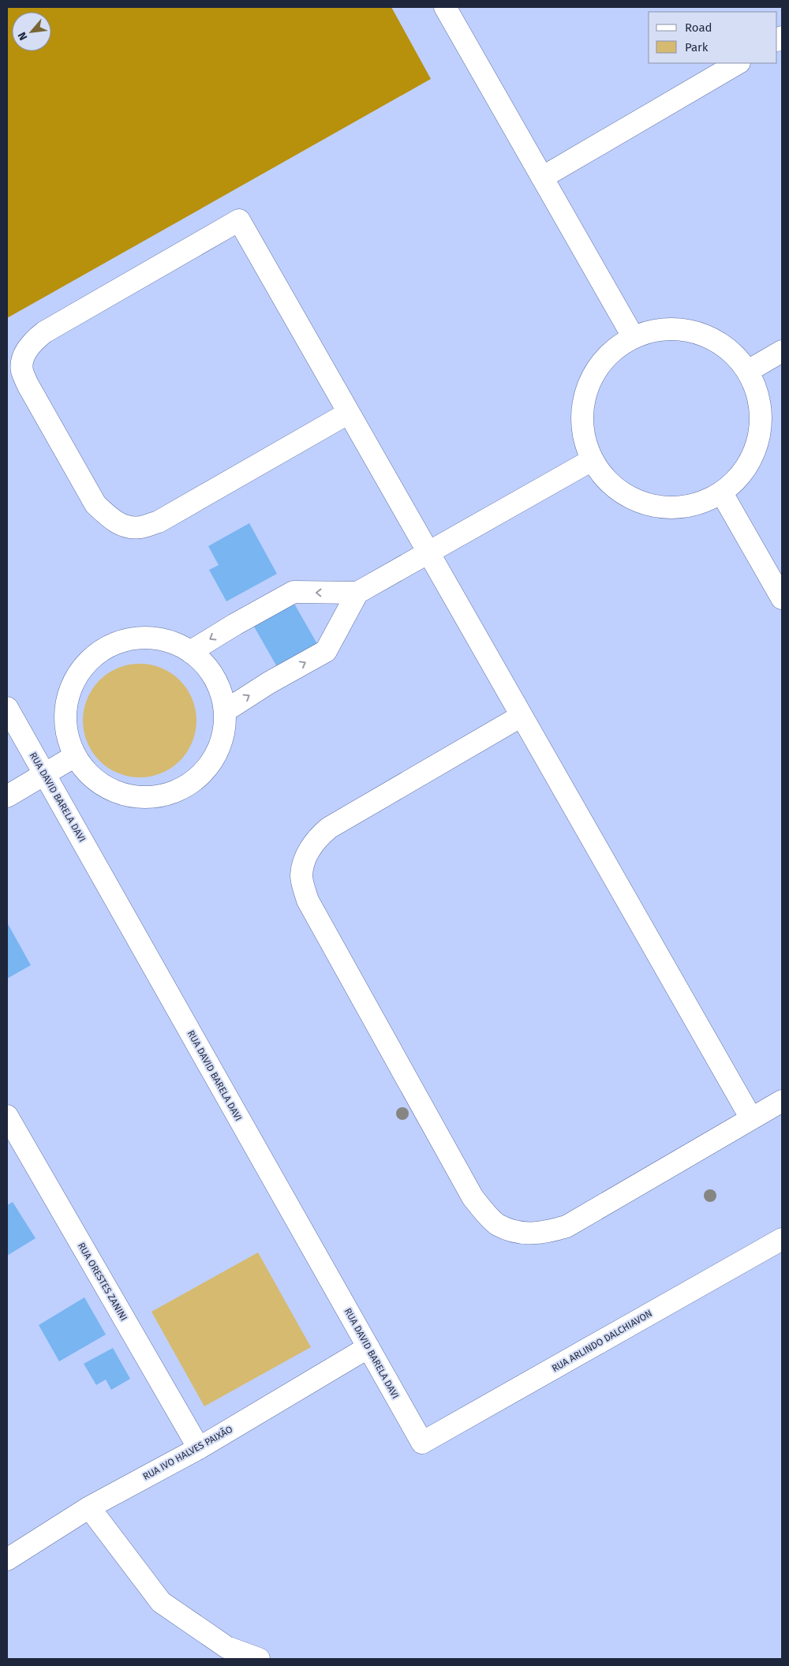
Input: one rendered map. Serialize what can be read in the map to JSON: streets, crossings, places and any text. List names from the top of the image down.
{
  "streets": {
    "street": [
      "RUA DAVID BARELA DAVI",
      "RUA ORESTES ZANINI",
      "RUA ARLINDO DALCHIAVON",
      "RUA IVO HALVES PAIXÃO"
    ]
  },
  "crossings": [
    ["RUA DAVID BARELA DAVI", "RUA ARLINDO DALCHIAVON"],
    ["RUA DAVID BARELA DAVI", "RUA IVO HALVES PAIXÃO"],
    ["RUA ORESTES ZANINI", "RUA IVO HALVES PAIXÃO"]
  ],
  "legend": ["Road", "Park"],
  "north": "bottom left"
}
